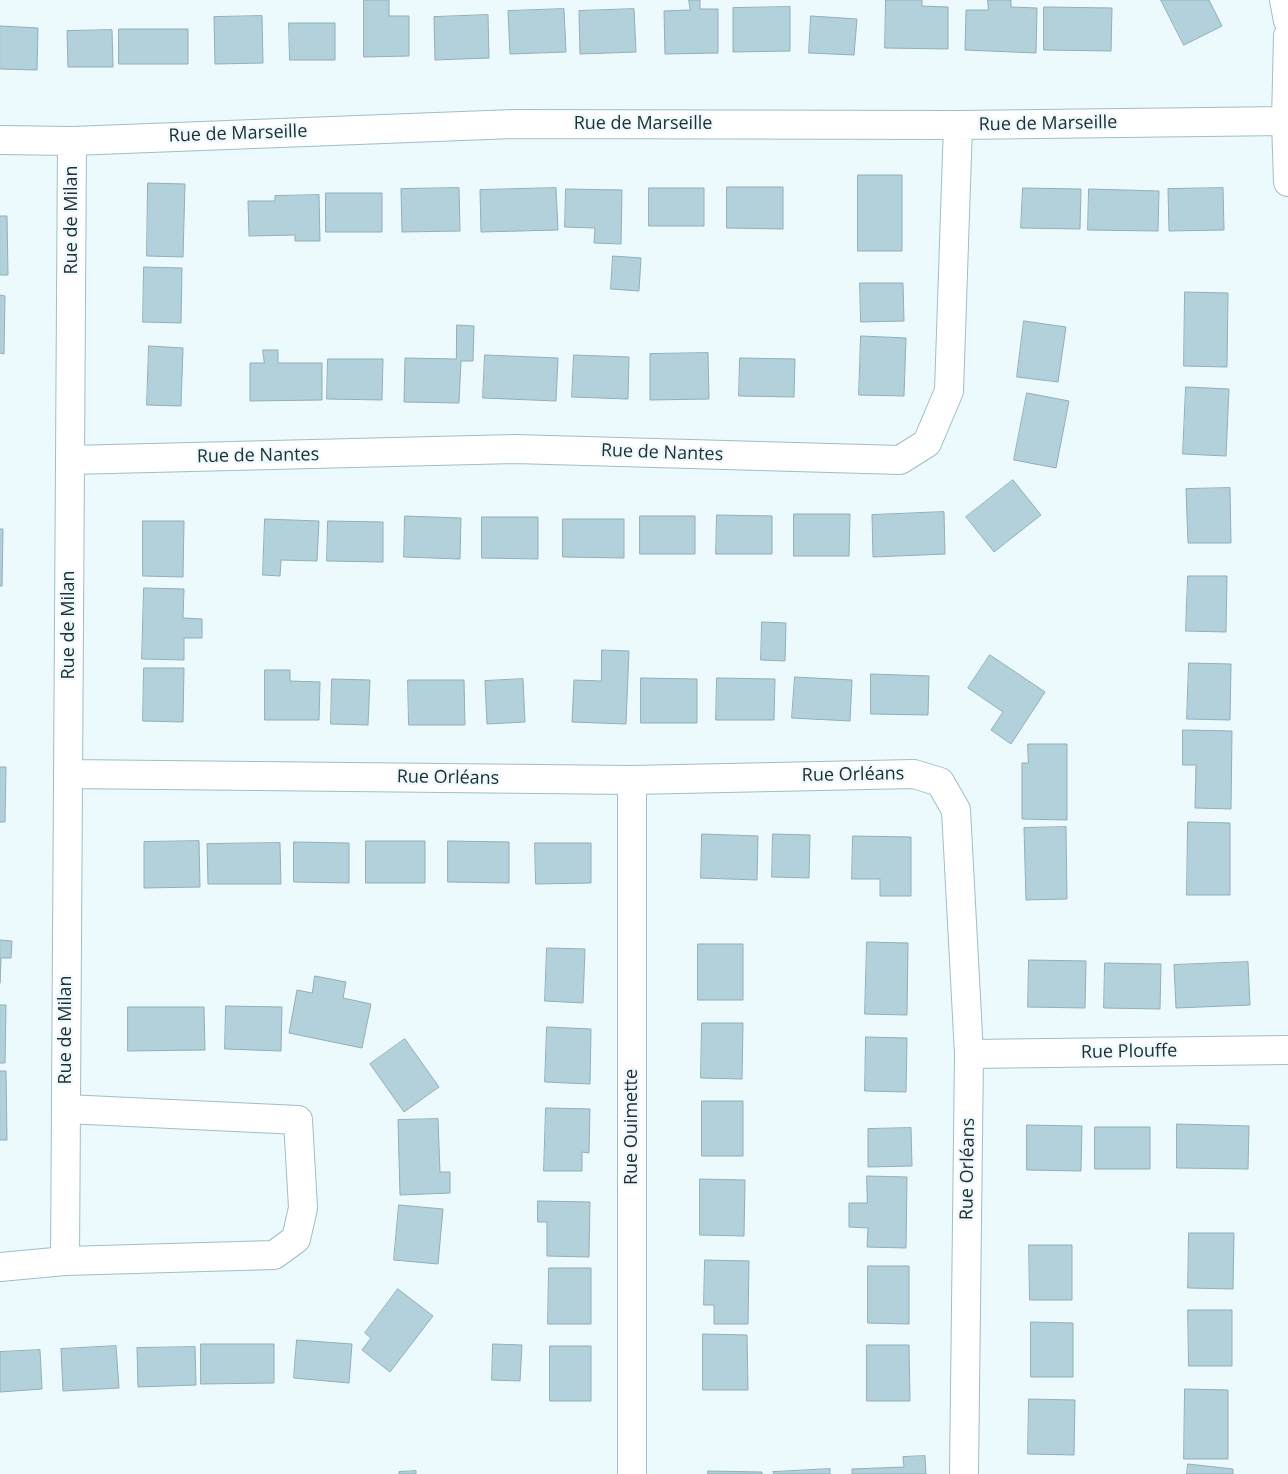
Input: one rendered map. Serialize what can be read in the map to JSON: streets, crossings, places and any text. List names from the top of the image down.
{
  "streets": {
    "street": [
      "Rue de Marseille",
      "Rue de Milan",
      "Rue de Nantes",
      "Rue Orléans",
      "Rue Plouffe",
      "Rue Ouimette"
    ]
  },
  "crossings": [
    ["Rue de Marseille", "Rue de Milan"],
    ["Rue de Marseille", "Rue de Nantes"],
    ["Rue de Milan", "Rue de Nantes"],
    ["Rue de Milan", "Rue Orléans"],
    ["Rue Orléans", "Rue Plouffe"],
    ["Rue Orléans", "Rue Ouimette"]
  ]
}
